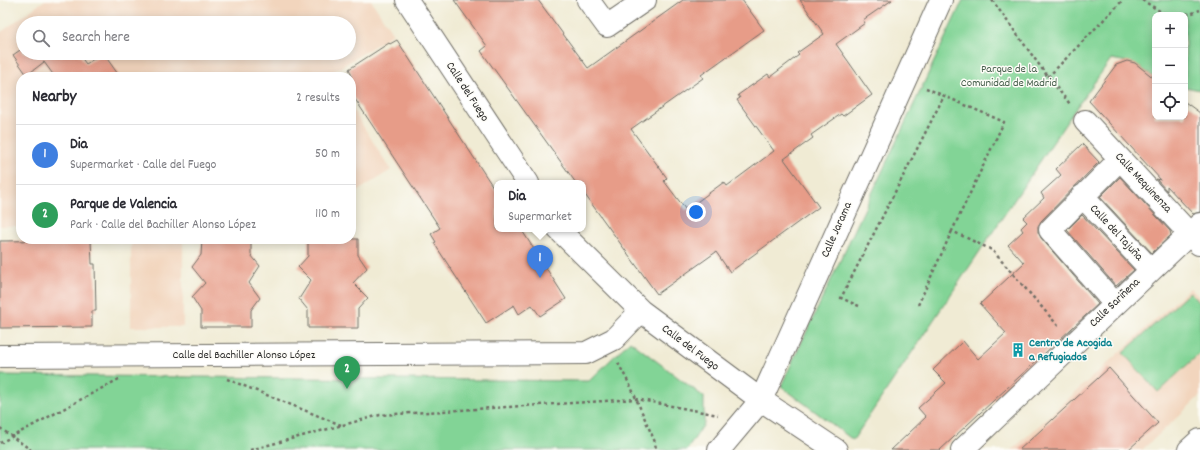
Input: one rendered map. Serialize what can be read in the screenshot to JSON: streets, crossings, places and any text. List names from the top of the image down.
{
  "streets": {
    "street": [
      "Calle del Fuego",
      "Calle Mequinenza",
      "Calle Jarama",
      "Calle del Tajuña",
      "Calle Sariñena",
      "Calle del Bachiller Alonso López"
    ]
  },
  "crossings": [
    ["Calle del Fuego", "Calle Jarama"],
    ["Calle del Fuego", "Calle del Bachiller Alonso López"],
    ["Calle Mequinenza", "Calle Sariñena"],
    ["Calle del Tajuña", "Calle Sariñena"]
  ],
  "parks": ["Parque de la Comunidad de Madrid"],
  "places": {
    "building": ["Centro de Acogida a Refugiados"]
  },
  "page": {
    "map_buttons": ["+", "−"],
    "search": "Search here",
    "heading": ["Nearby", "2 results"],
    "list": [
      {
        "mark": "1",
        "name": "Dia",
        "note": "Supermarket · Calle del Fuego",
        "value": "50 m"
      },
      {
        "mark": "2",
        "name": "Parque de Valencia",
        "note": "Park · Calle del Bachiller Alonso López",
        "value": "110 m"
      }
    ],
    "popup": ["Dia", "Supermarket"],
    "pins": ["1", "2"]
  }
}
